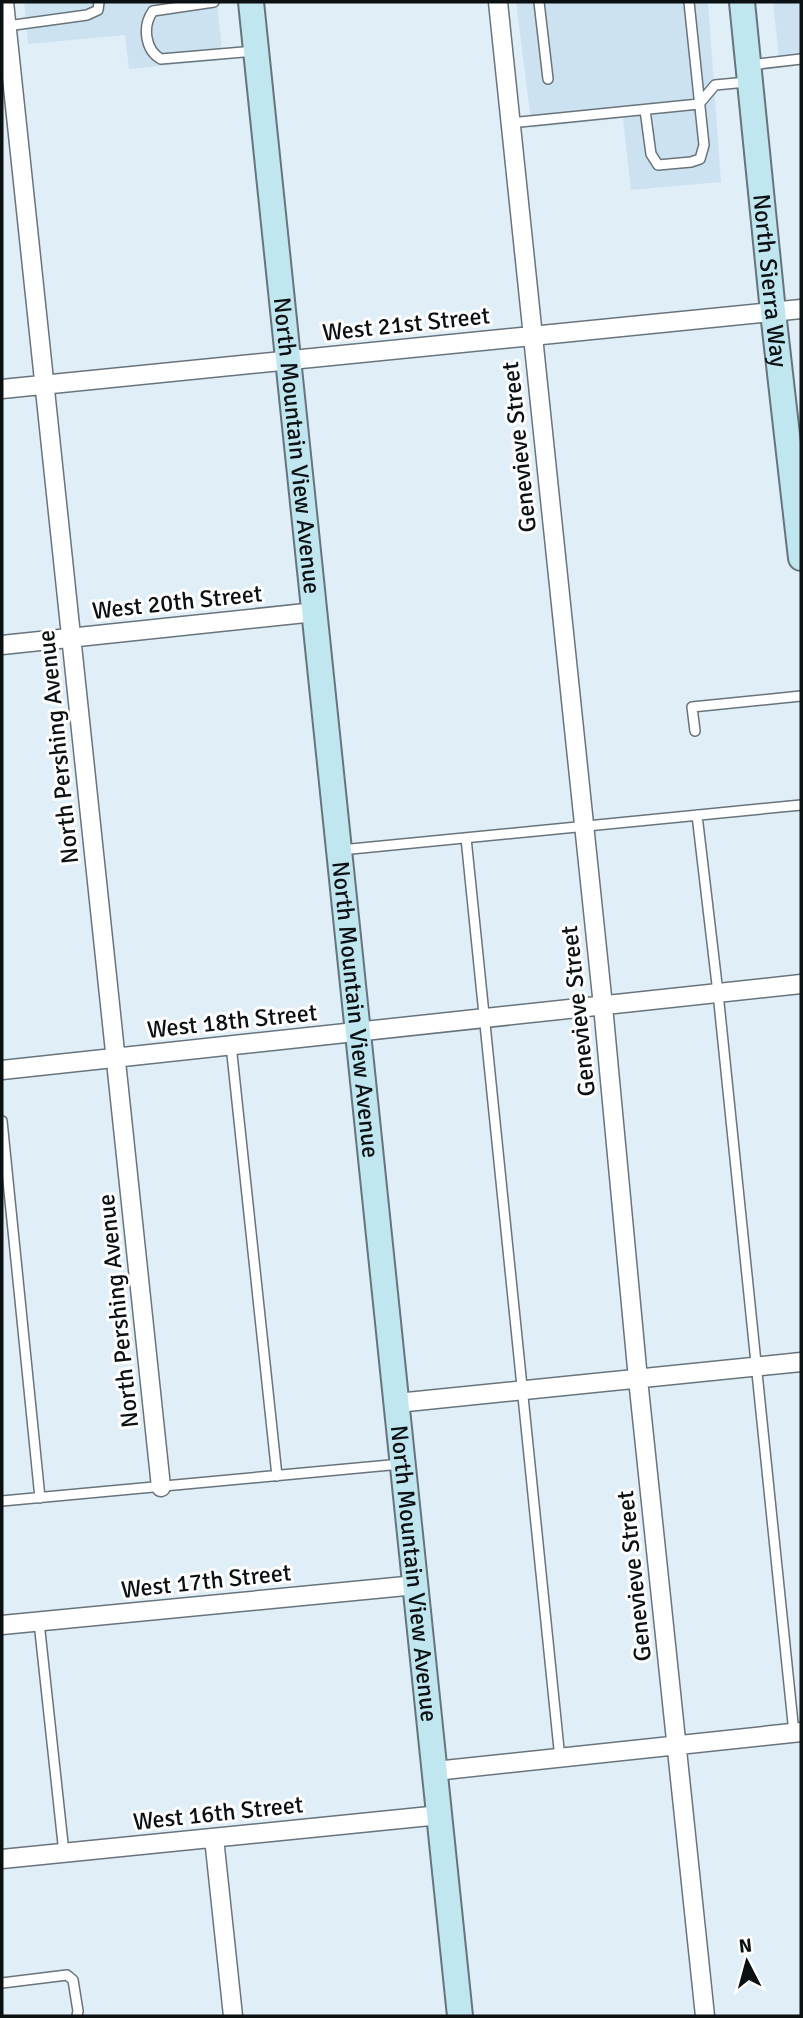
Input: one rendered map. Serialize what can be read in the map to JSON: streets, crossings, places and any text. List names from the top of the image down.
{
  "streets": {
    "street": [
      "North Sierra Way",
      "West 21st Street",
      "North Mountain View Avenue",
      "Genevieve Street",
      "West 20th Street",
      "North Pershing Avenue",
      "West 18th Street",
      "West 17th Street",
      "West 16th Street"
    ]
  },
  "crossings": [
    ["North Sierra Way", "West 21st Street"],
    ["West 21st Street", "North Mountain View Avenue"],
    ["West 21st Street", "Genevieve Street"],
    ["West 21st Street", "North Pershing Avenue"],
    ["North Mountain View Avenue", "West 20th Street"],
    ["North Mountain View Avenue", "West 18th Street"],
    ["North Mountain View Avenue", "West 17th Street"],
    ["North Mountain View Avenue", "West 16th Street"],
    ["Genevieve Street", "West 18th Street"],
    ["West 20th Street", "North Pershing Avenue"],
    ["North Pershing Avenue", "West 18th Street"]
  ],
  "north": "top"
}
